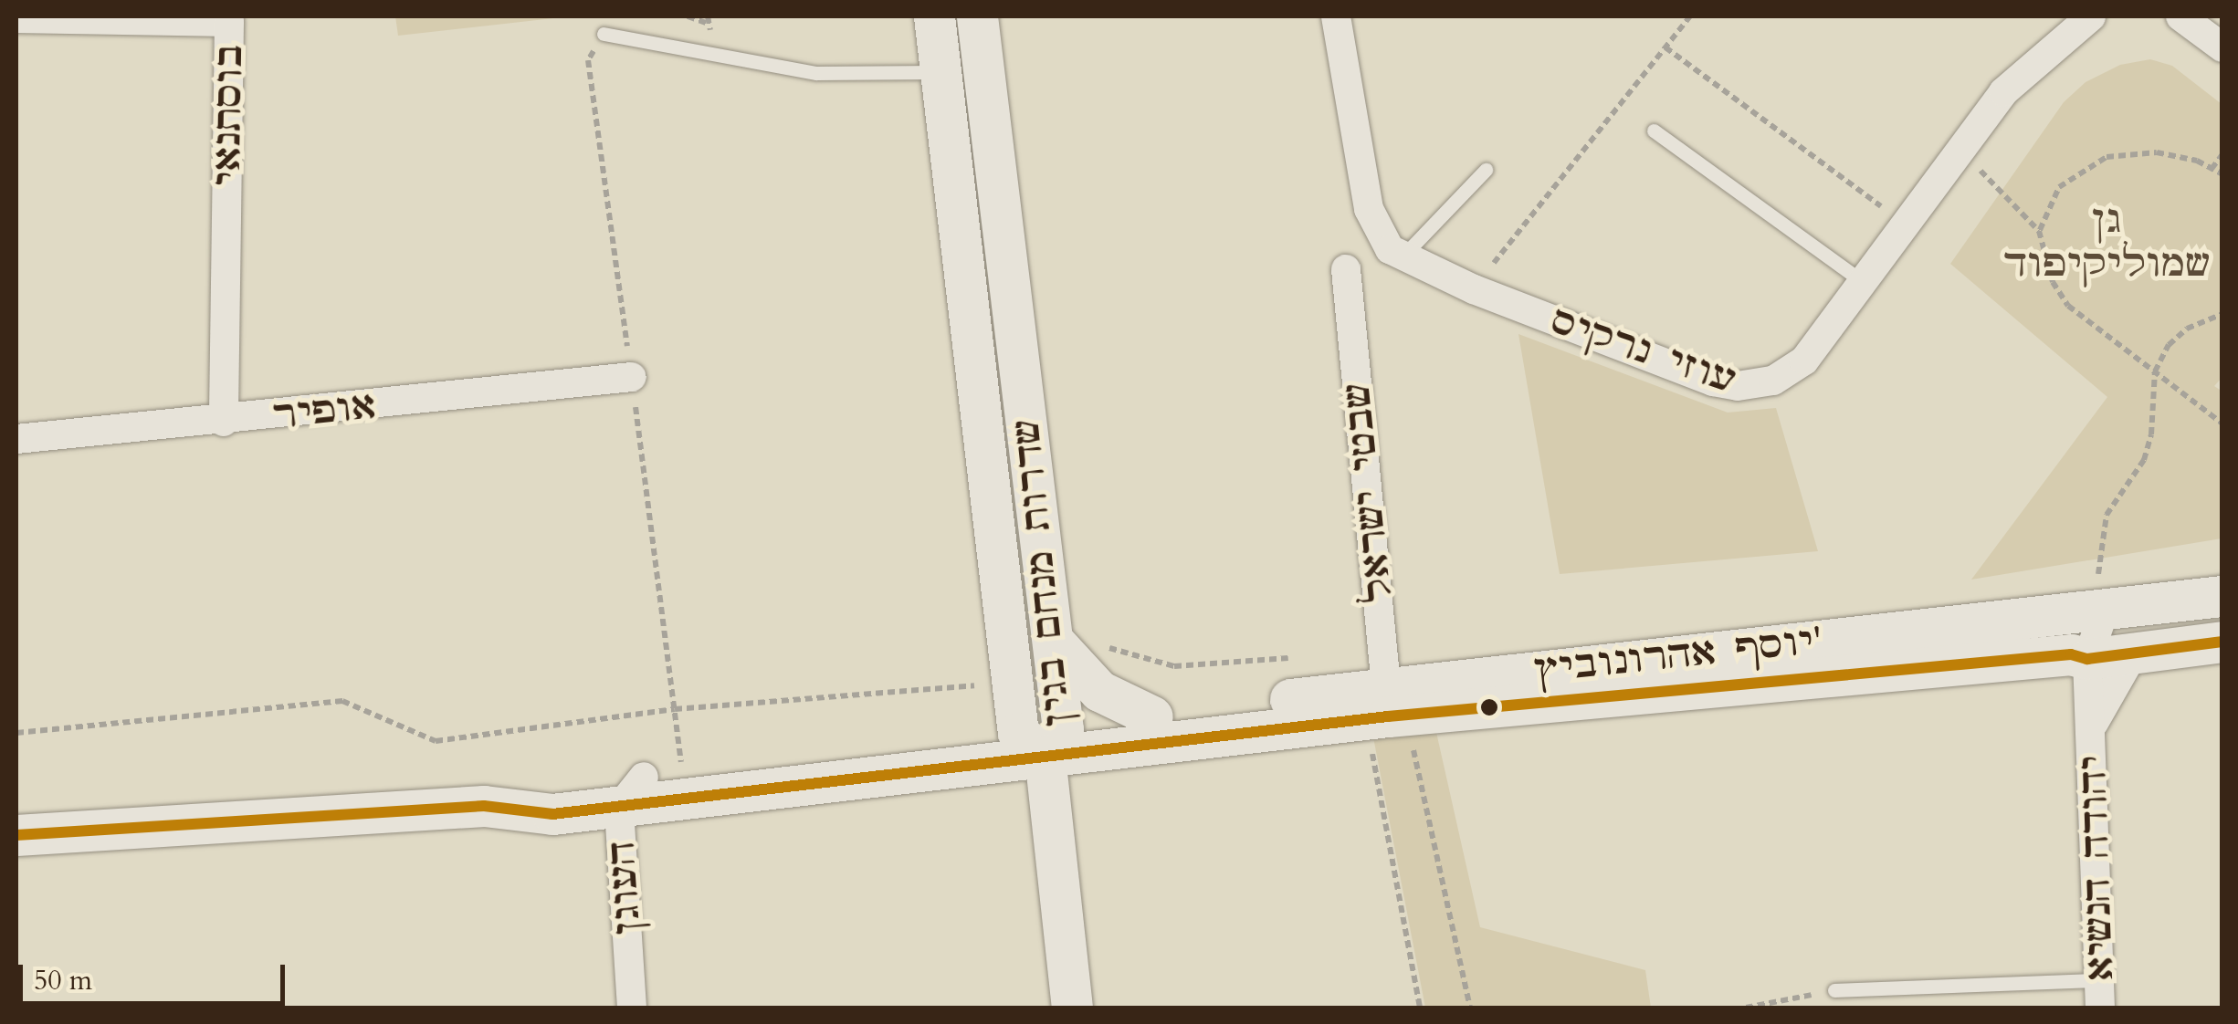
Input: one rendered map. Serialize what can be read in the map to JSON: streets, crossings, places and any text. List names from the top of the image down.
{
  "streets": {
    "street": [
      "בוסתנאי",
      "עוזי נרקיס",
      "אופיר",
      "שבטי ישראל",
      "שדרות מנחם בגין",
      "יוסף אהרונוביץ'",
      "יהודה הנשיא",
      "העוגן"
    ]
  },
  "crossings": [
    ["בוסתנאי", "אופיר"],
    ["שבטי ישראל", "יוסף אהרונוביץ'"],
    ["שדרות מנחם בגין", "יוסף אהרונוביץ'"],
    ["יוסף אהרונוביץ'", "יהודה הנשיא"],
    ["יוסף אהרונוביץ'", "העוגן"]
  ],
  "parks": ["גן שמוליקיפוד"],
  "scale_bar": "50 m"
}
